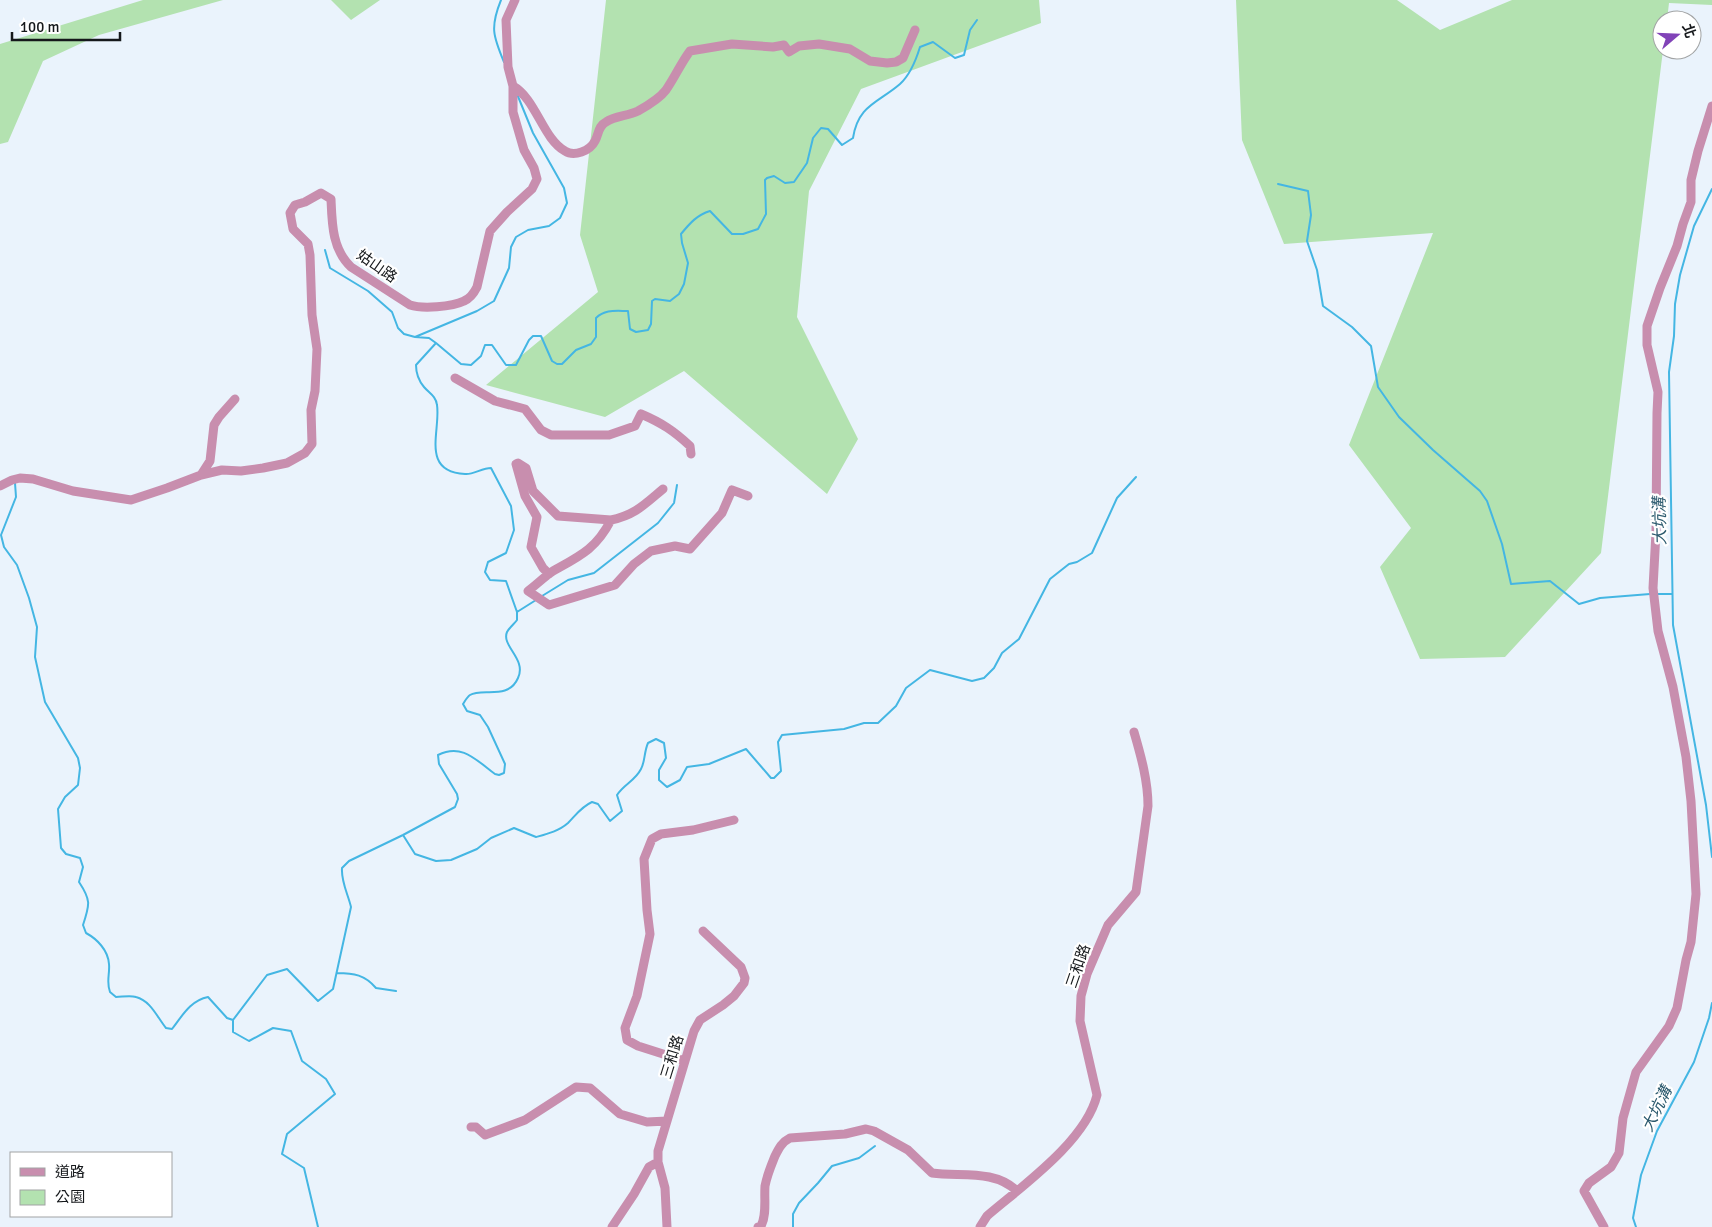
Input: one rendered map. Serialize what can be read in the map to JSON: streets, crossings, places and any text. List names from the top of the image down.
{
  "streets": {
    "street": ["姑山路", "三和路"]
  },
  "water": ["大坑溝"],
  "legend": ["道路", "公園"],
  "scale_bar": "100 m",
  "north": "right"
}
